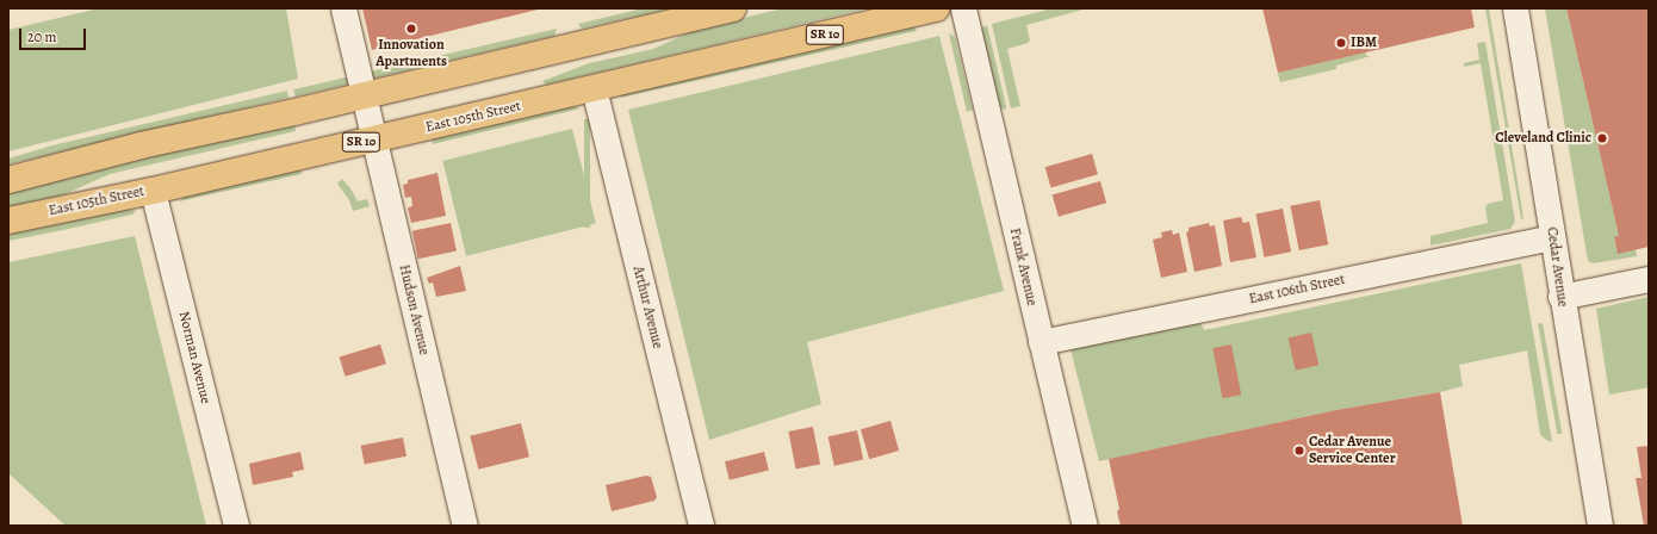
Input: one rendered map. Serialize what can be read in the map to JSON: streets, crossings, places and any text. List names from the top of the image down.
{
  "streets": {
    "main road": ["SR 10", "East 105th Street"],
    "street": [
      "Frank Avenue",
      "Cedar Avenue",
      "East 106th Street",
      "Arthur Avenue",
      "Hudson Avenue",
      "Norman Avenue"
    ]
  },
  "crossings": [
    ["East 105th Street", "Arthur Avenue"],
    ["East 105th Street", "Hudson Avenue"],
    ["East 105th Street", "Norman Avenue"],
    ["Frank Avenue", "East 106th Street"],
    ["Cedar Avenue", "East 106th Street"]
  ],
  "places": [
    "Innovation Apartments",
    "IBM",
    "Cleveland Clinic",
    "Cedar Avenue Service Center"
  ],
  "scale_bar": "20 m"
}
